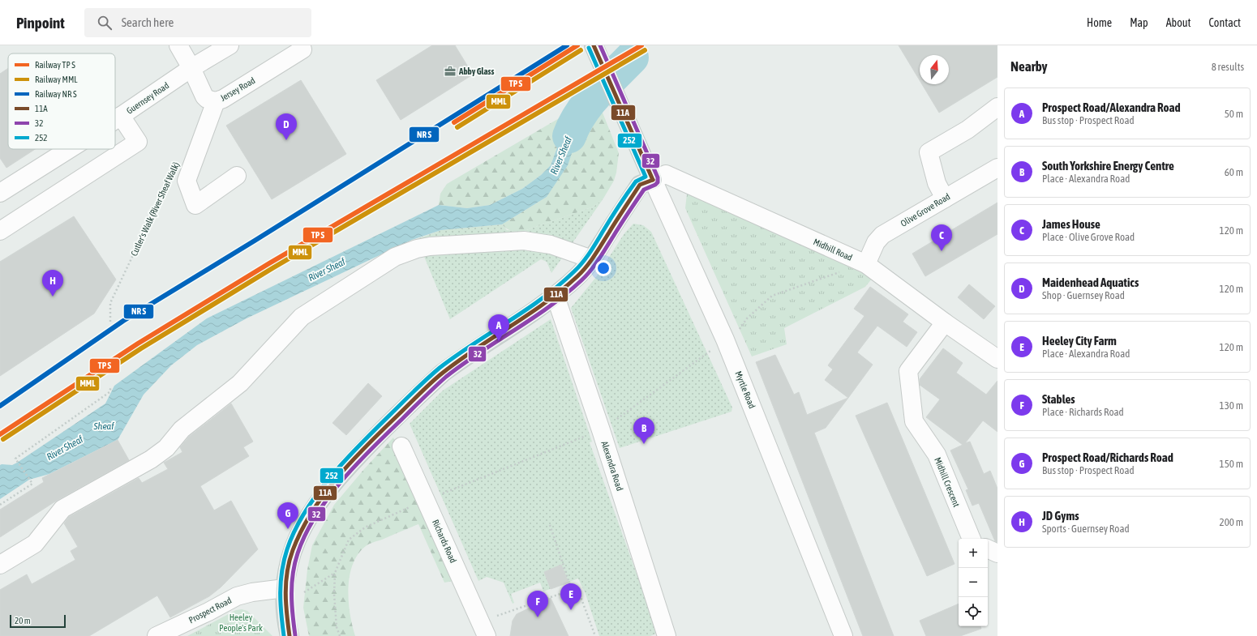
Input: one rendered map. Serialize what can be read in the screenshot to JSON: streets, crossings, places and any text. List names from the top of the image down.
{
  "streets": {
    "main road": ["Myrtle Road"],
    "street": [
      "Jersey Road",
      "Guernsey Road",
      "Olive Grove Road",
      "Midhill Road",
      "Alexandra Road",
      "Midhill Crescent",
      "Richards Road",
      "Prospect Road"
    ],
    "path": ["Cutler's Walk (River Sheaf Walk)"]
  },
  "crossings": [
    ["Jersey Road", "Guernsey Road"],
    ["Olive Grove Road", "Midhill Road"],
    ["Midhill Road", "Myrtle Road"],
    ["Midhill Road", "Midhill Crescent"]
  ],
  "water": ["River Sheaf", "Sheaf"],
  "parks": ["Heeley People's Park"],
  "places": {
    "office": ["Abby Glass"]
  },
  "lines": [
    "transit line 11A",
    "transit line 32",
    "transit line 252",
    "rail line MML"
  ],
  "legend": [
    "Railway TP S",
    "Railway MML",
    "Railway NR S",
    "11A",
    "32",
    "252"
  ],
  "scale_bar": "20 m",
  "north": "top",
  "page": {
    "header": "Pinpoint",
    "search": "Search here",
    "nav": [
      "Home",
      "Map",
      "About",
      "Contact"
    ],
    "heading": ["Nearby", "8 results"],
    "list": [
      {
        "mark": "A",
        "name": "Prospect Road/Alexandra Road",
        "note": "Bus stop · Prospect Road",
        "value": "50 m"
      },
      {
        "mark": "B",
        "name": "South Yorkshire Energy Centre",
        "note": "Place · Alexandra Road",
        "value": "60 m"
      },
      {
        "mark": "C",
        "name": "James House",
        "note": "Place · Olive Grove Road",
        "value": "120 m"
      },
      {
        "mark": "D",
        "name": "Maidenhead Aquatics",
        "note": "Shop · Guernsey Road",
        "value": "120 m"
      },
      {
        "mark": "E",
        "name": "Heeley City Farm",
        "note": "Place · Alexandra Road",
        "value": "120 m"
      },
      {
        "mark": "F",
        "name": "Stables",
        "note": "Place · Richards Road",
        "value": "130 m"
      },
      {
        "mark": "G",
        "name": "Prospect Road/Richards Road",
        "note": "Bus stop · Prospect Road",
        "value": "150 m"
      },
      {
        "mark": "H",
        "name": "JD Gyms",
        "note": "Sports · Guernsey Road",
        "value": "200 m"
      }
    ],
    "pins": [
      "D",
      "C",
      "H",
      "A",
      "B",
      "G",
      "E",
      "F"
    ],
    "map_buttons": ["+", "−"],
    "scale": "20 m"
  }
}
